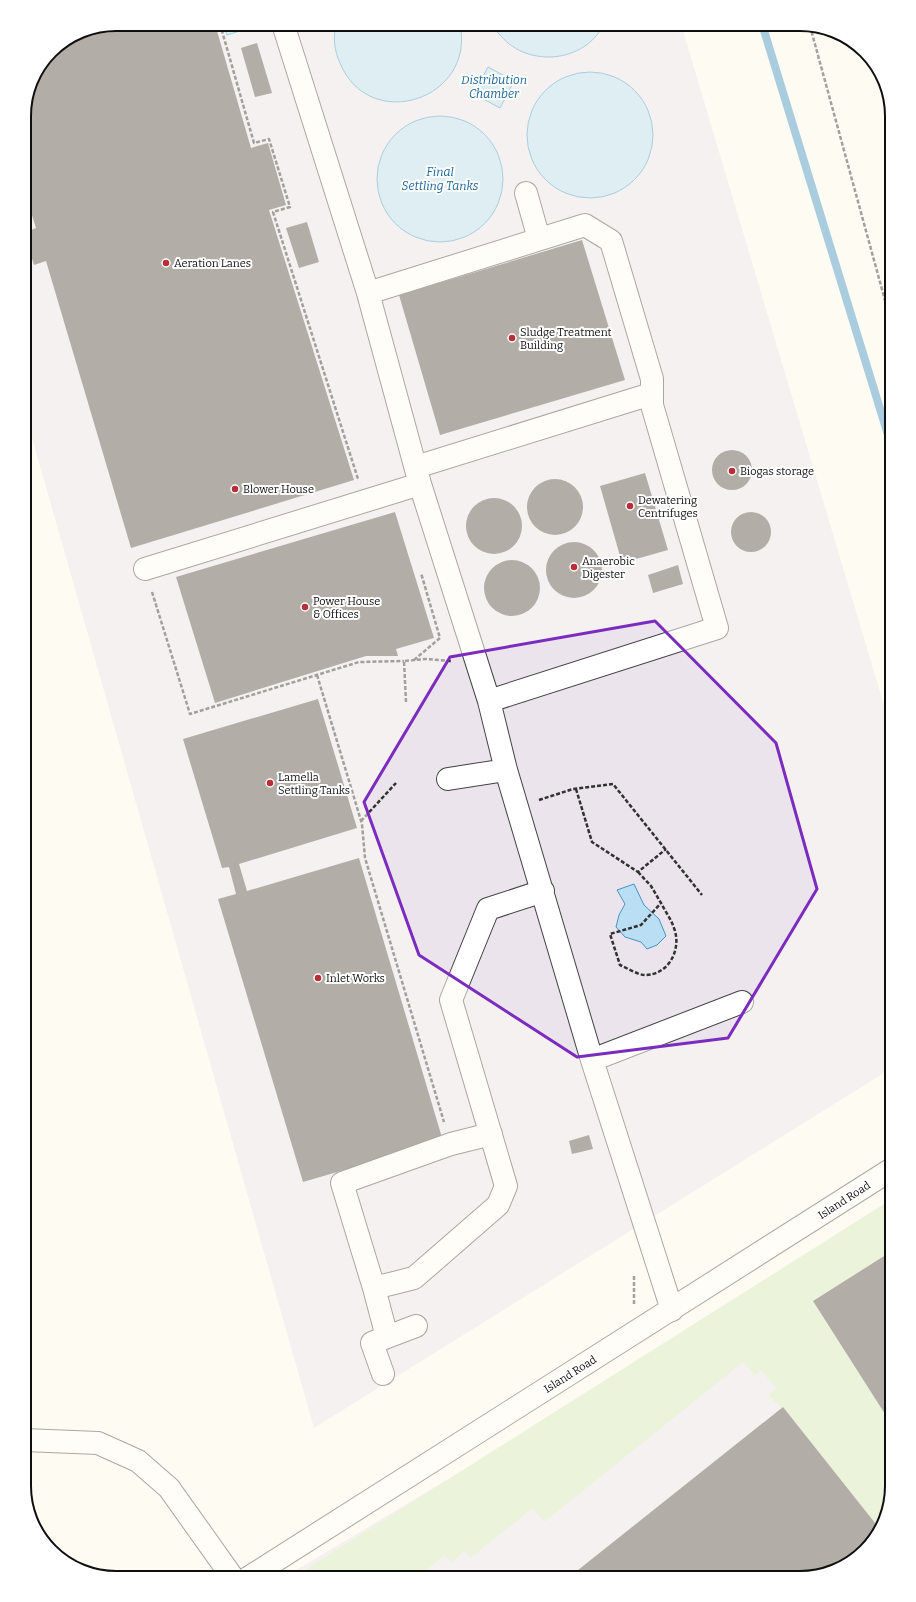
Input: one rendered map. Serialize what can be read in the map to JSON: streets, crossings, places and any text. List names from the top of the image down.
{
  "streets": {
    "street": ["Island Road"]
  },
  "water": ["Distribution Chamber", "Final Settling Tanks"],
  "places": [
    "Aeration Lanes",
    "Sludge Treatment Building",
    "Biogas storage",
    "Blower House",
    "Dewatering Centrifuges",
    "Anaerobic Digester",
    "Power House & Offices",
    "Lamella Settling Tanks",
    "Inlet Works"
  ]
}
